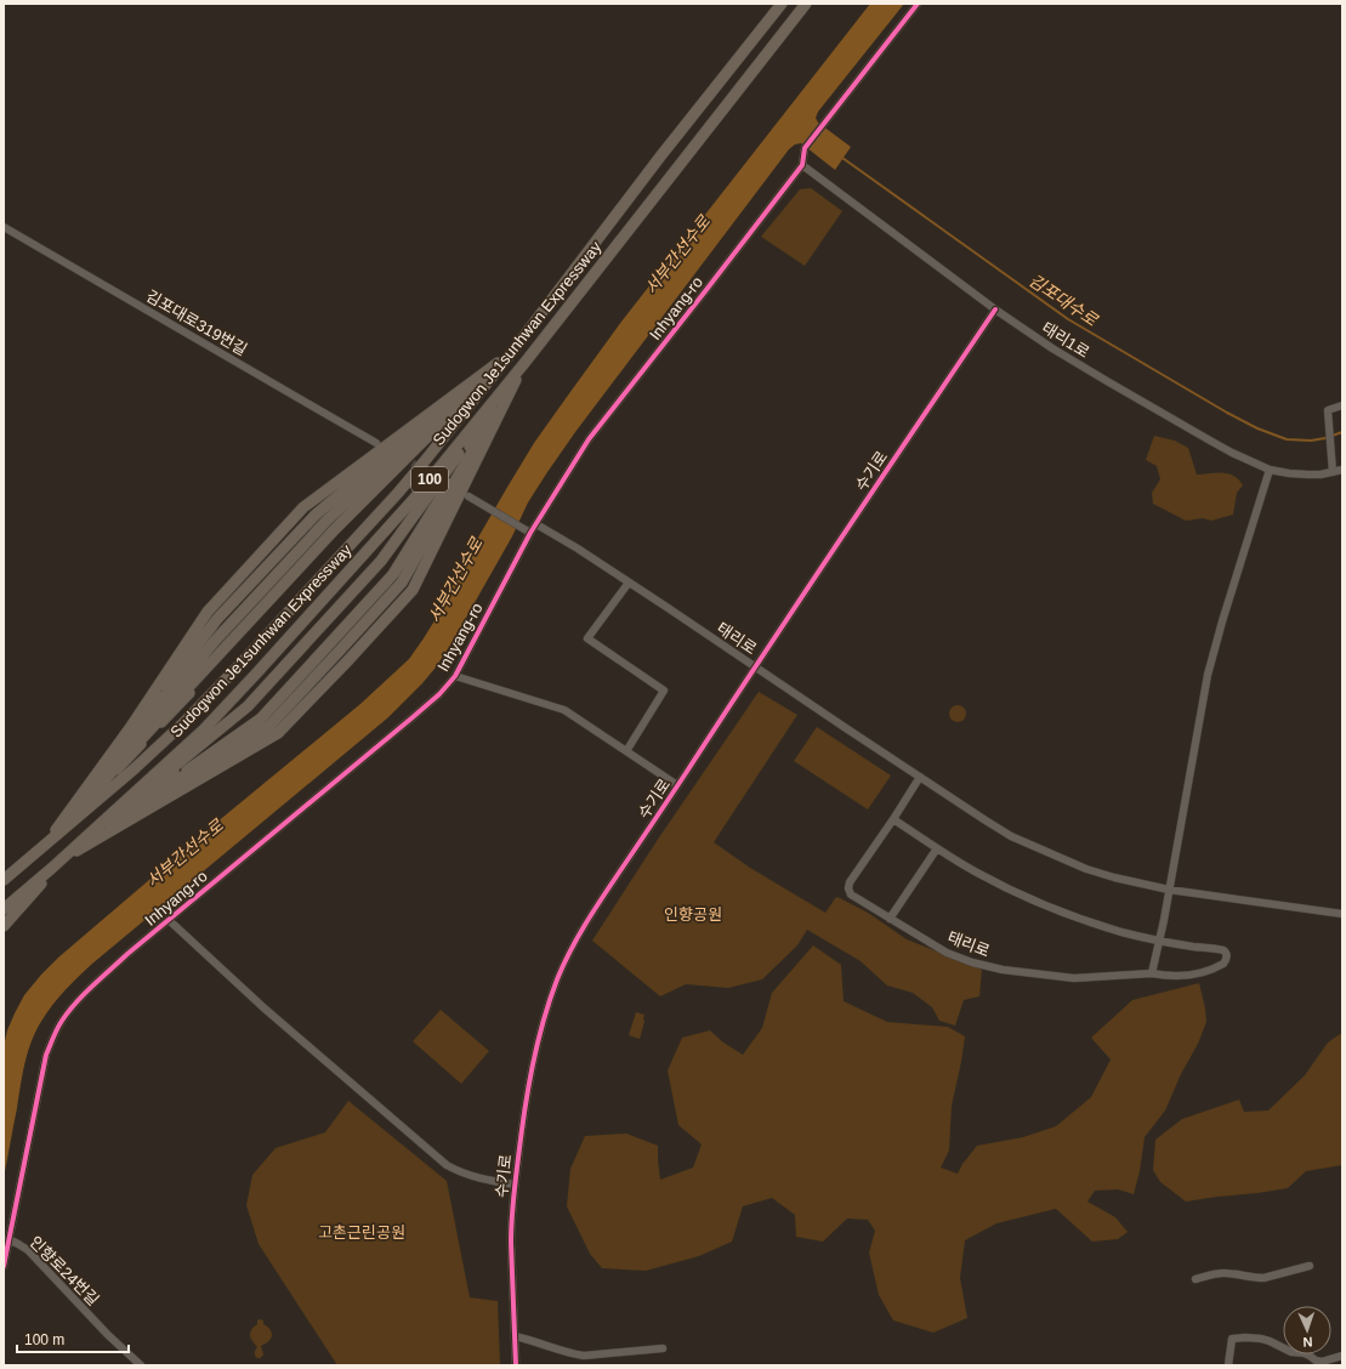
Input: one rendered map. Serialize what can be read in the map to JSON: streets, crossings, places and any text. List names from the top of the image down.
{
  "streets": {
    "highway": ["Sudogwon Je1sunhwan Expressway", "100"],
    "street": [
      "Inhyang-ro",
      "김포대로319번길",
      "태리1로",
      "수기로",
      "태리로",
      "인향로24번길"
    ]
  },
  "crossings": [
    ["Inhyang-ro", "태리1로"],
    ["Inhyang-ro", "수기로"],
    ["Inhyang-ro", "태리로"],
    ["Inhyang-ro", "인향로24번길"],
    ["태리1로", "수기로"],
    ["수기로", "태리로"]
  ],
  "water": ["서부간선수로", "김포대수로"],
  "parks": ["인향공원", "고촌근린공원"],
  "scale_bar": "100 m",
  "north": "bottom"
}
